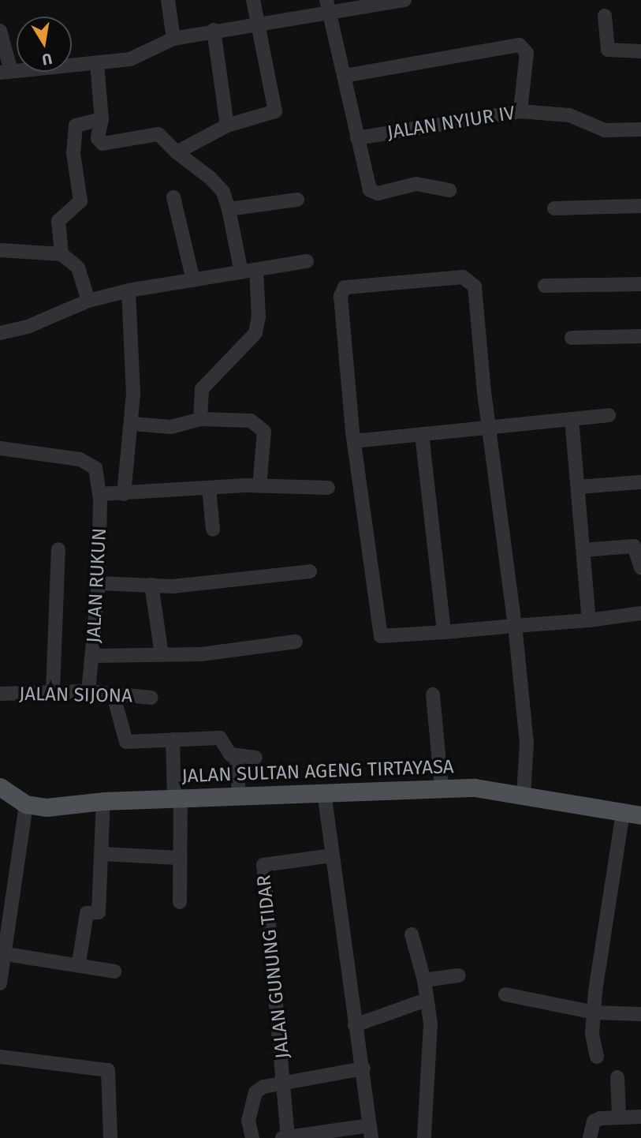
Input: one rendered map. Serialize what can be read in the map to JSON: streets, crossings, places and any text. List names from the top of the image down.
{
  "streets": {
    "main road": ["JALAN SULTAN AGENG TIRTAYASA"],
    "street": [
      "JALAN NYIUR IV",
      "JALAN RUKUN",
      "JALAN SIJONA",
      "JALAN GUNUNG TIDAR"
    ]
  },
  "crossings": [
    ["JALAN RUKUN", "JALAN SIJONA"]
  ],
  "north": "bottom"
}
